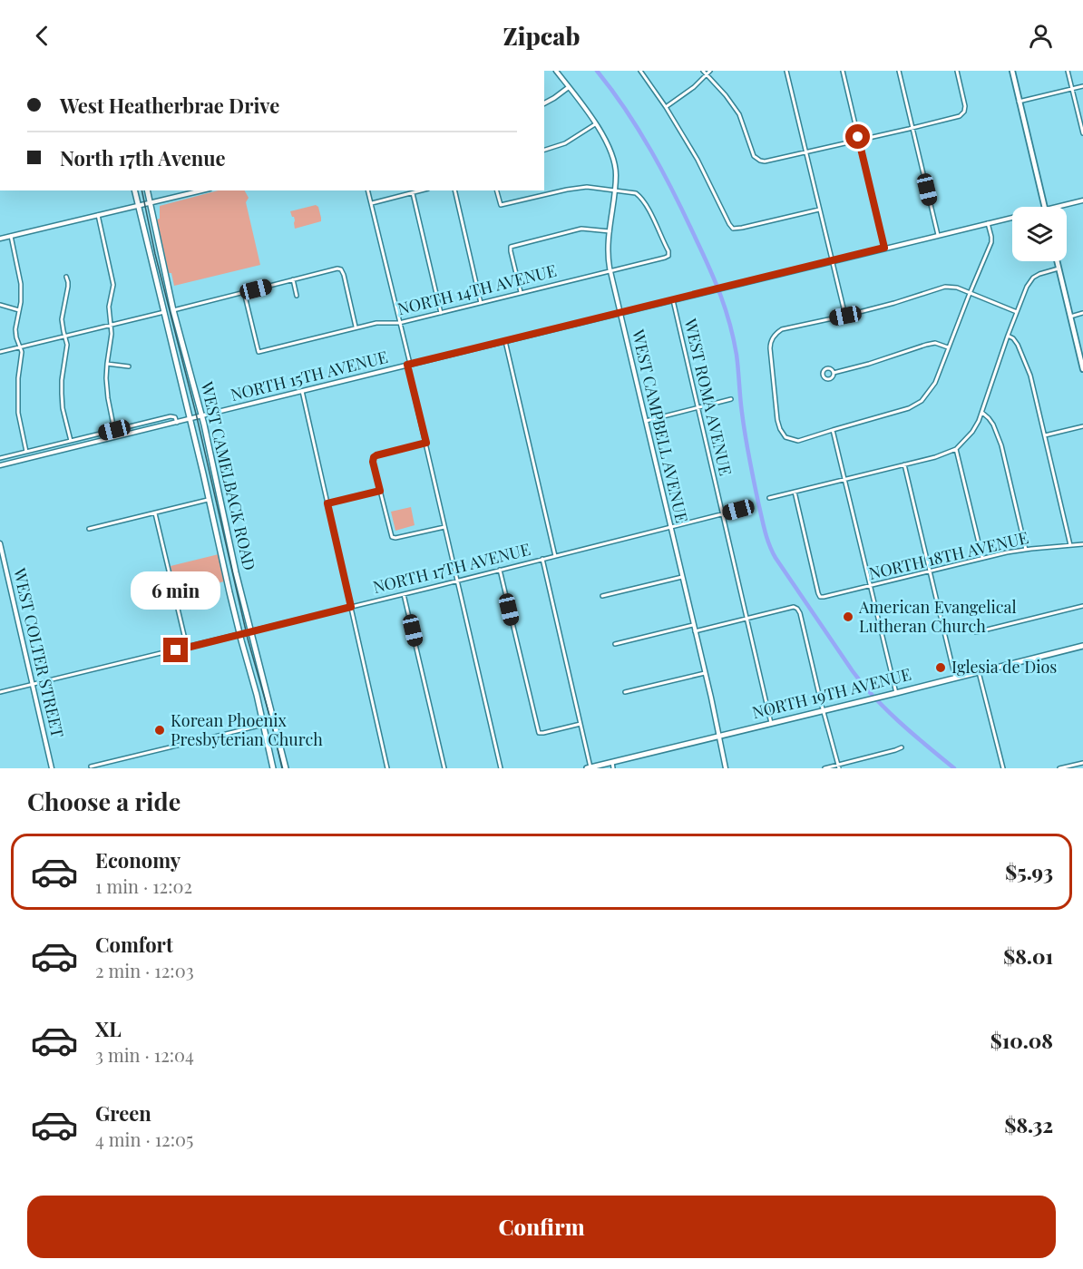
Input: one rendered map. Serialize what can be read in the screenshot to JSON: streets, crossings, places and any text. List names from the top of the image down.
{
  "streets": {
    "main road": ["WEST CAMELBACK ROAD", "NORTH 19TH AVENUE"],
    "street": [
      "NORTH 14TH AVENUE",
      "NORTH 15TH AVENUE",
      "WEST ROMA AVENUE",
      "WEST CAMPBELL AVENUE",
      "NORTH 18TH AVENUE",
      "NORTH 17TH AVENUE",
      "WEST COLTER STREET"
    ]
  },
  "crossings": [
    ["NORTH 14TH AVENUE", "WEST CAMPBELL AVENUE"],
    ["NORTH 15TH AVENUE", "WEST ROMA AVENUE"],
    ["NORTH 15TH AVENUE", "WEST CAMPBELL AVENUE"],
    ["NORTH 15TH AVENUE", "WEST CAMELBACK ROAD"],
    ["WEST ROMA AVENUE", "NORTH 17TH AVENUE"],
    ["WEST ROMA AVENUE", "NORTH 19TH AVENUE"],
    ["WEST CAMPBELL AVENUE", "NORTH 17TH AVENUE"],
    ["WEST CAMPBELL AVENUE", "NORTH 19TH AVENUE"],
    ["WEST CAMELBACK ROAD", "NORTH 17TH AVENUE"],
    ["NORTH 17TH AVENUE", "WEST COLTER STREET"]
  ],
  "places": ["American Evangelical Lutheran Church", "Iglesia de Dios", "Korean Phoenix Presbyterian Church"],
  "page": {
    "header": "Zipcab",
    "banner": ["West Heatherbrae Drive", "North 17th Avenue"],
    "bubble": "6 min",
    "heading": "Choose a ride",
    "list": [
      {
        "name": "Economy",
        "note": "1 min · 12:02",
        "value": "$5.93"
      },
      {
        "name": "Comfort",
        "note": "2 min · 12:03",
        "value": "$8.01"
      },
      {
        "name": "XL",
        "note": "3 min · 12:04",
        "value": "$10.08"
      },
      {
        "name": "Green",
        "note": "4 min · 12:05",
        "value": "$8.32"
      }
    ],
    "buttons": "Confirm"
  }
}
